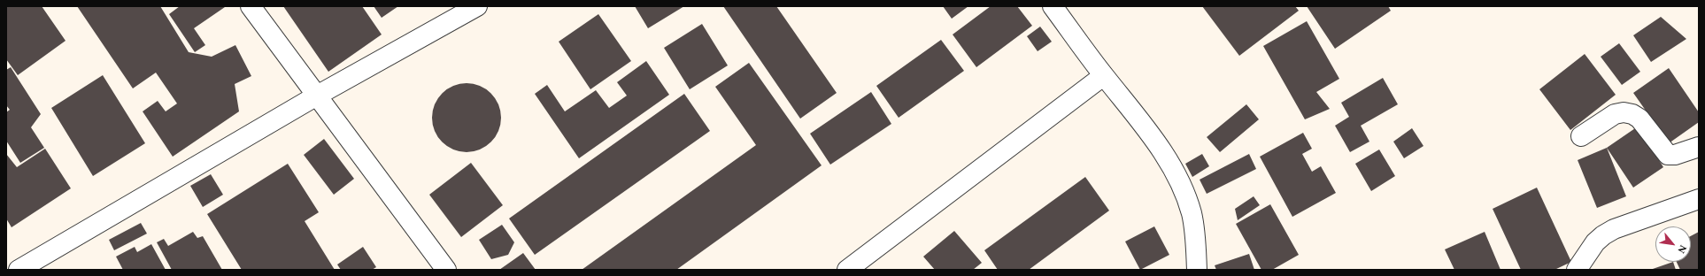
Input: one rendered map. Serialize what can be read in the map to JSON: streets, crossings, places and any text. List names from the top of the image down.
{
  "north": "bottom right"
}
